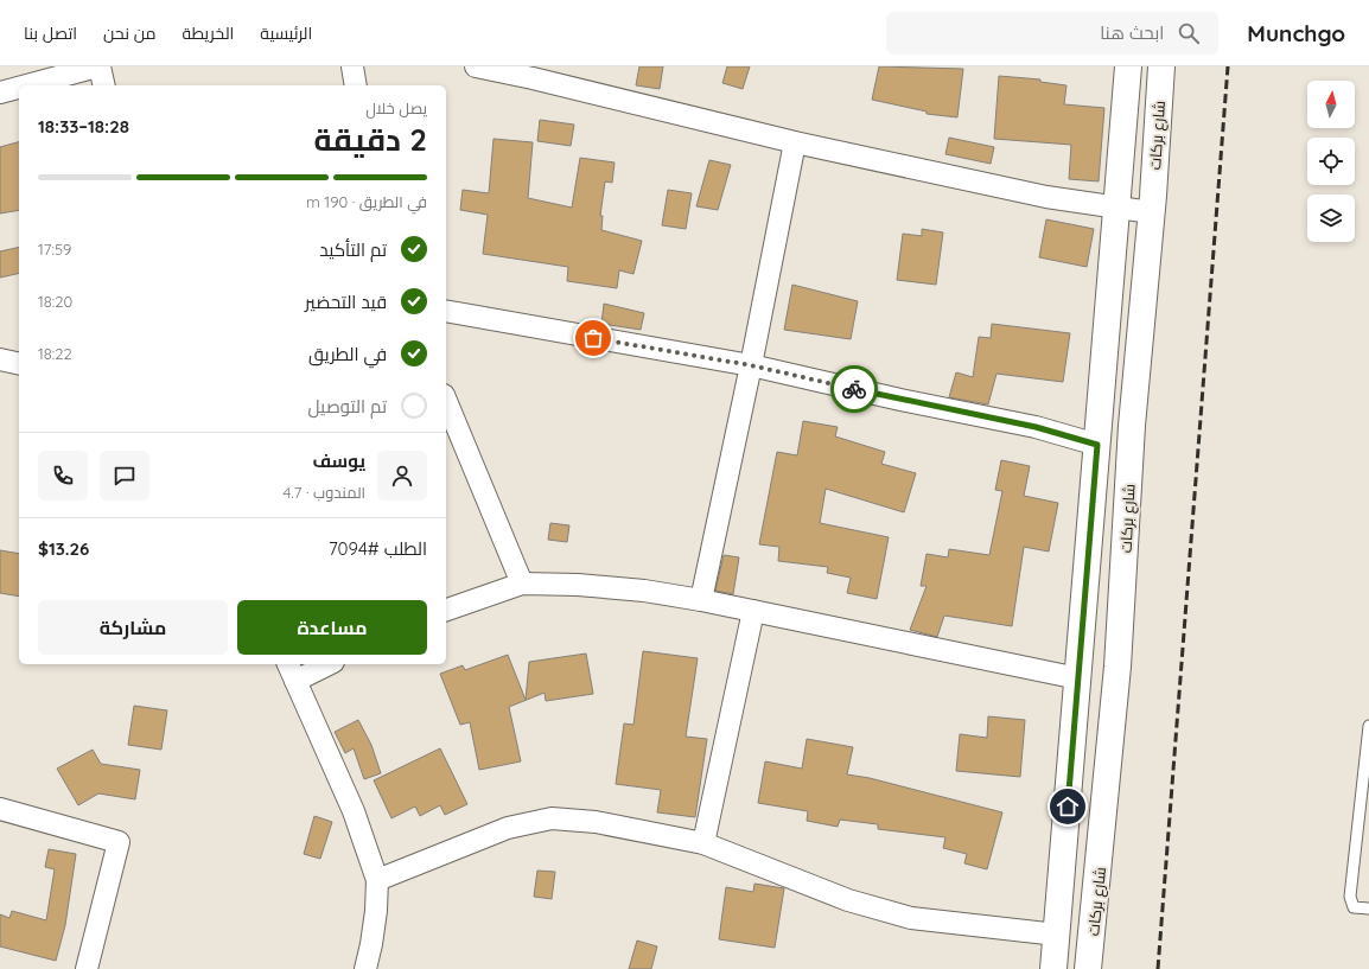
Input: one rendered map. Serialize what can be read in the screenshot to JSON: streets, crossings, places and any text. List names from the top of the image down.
{
  "streets": {
    "main road": ["شارع بركات"]
  },
  "north": "top",
  "page": {
    "header": "Munchgo",
    "search": "ابحث هنا",
    "nav": [
      "الرئيسية",
      "الخريطة",
      "من نحن",
      "اتصل بنا"
    ],
    "heading": ["2 دقيقة", "يصل خلال", "18:28–18:33"],
    "panel": [
      "يوسف",
      "المندوب · 4.7",
      "الطلب #7094",
      "$13.26"
    ],
    "bar": "في الطريق · 190 m",
    "list": [
      ["تم التأكيد", "17:59"],
      ["قيد التحضير", "18:20"],
      ["في الطريق", "18:22"],
      "تم التوصيل"
    ],
    "buttons": ["مساعدة", "مشاركة"]
  }
}
